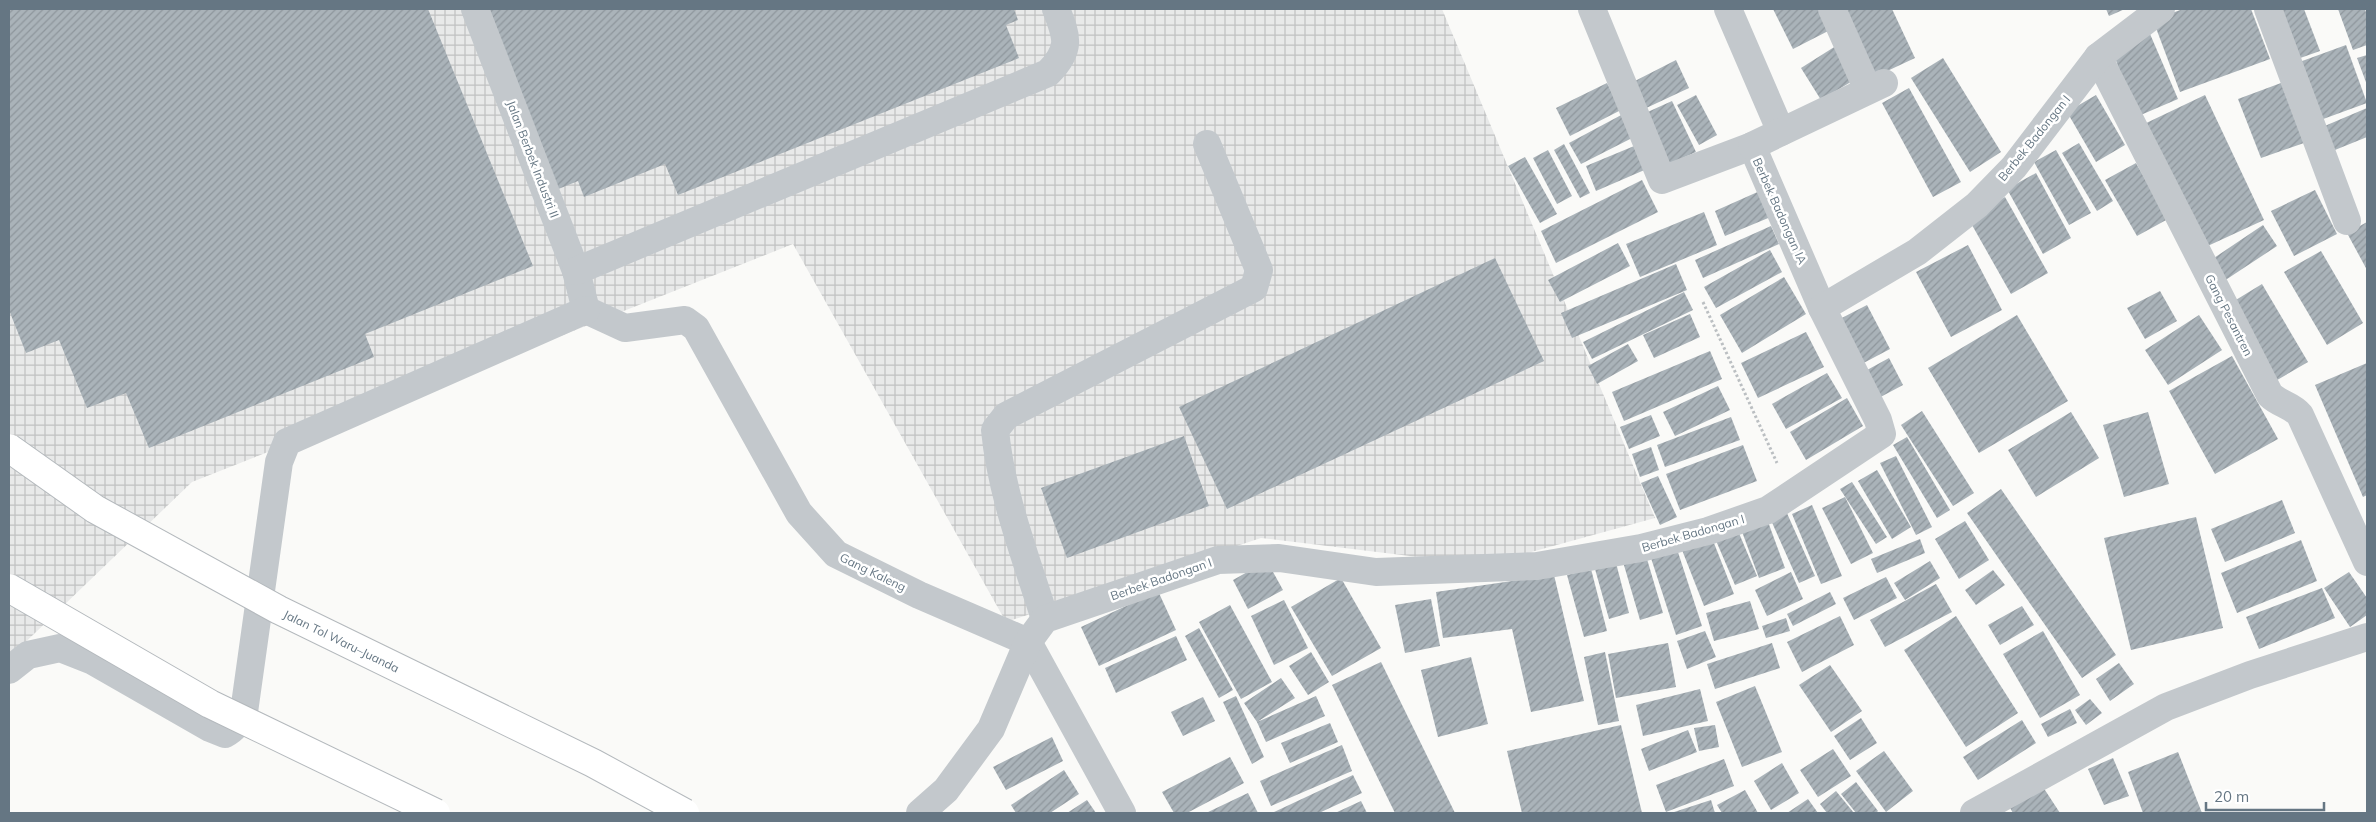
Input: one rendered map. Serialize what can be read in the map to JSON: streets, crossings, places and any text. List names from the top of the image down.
{
  "streets": {
    "highway": ["Jalan Tol Waru–Juanda"],
    "street": [
      "Berbek Badongan I",
      "Jalan Berbek Industri II",
      "Berbek Badongan IA",
      "Gang Pesantren",
      "Gang Kaleng"
    ]
  },
  "crossings": [
    ["Berbek Badongan I", "Berbek Badongan IA"],
    ["Berbek Badongan I", "Gang Pesantren"],
    ["Jalan Berbek Industri II", "Gang Kaleng"]
  ],
  "scale_bar": "20 m"
}
